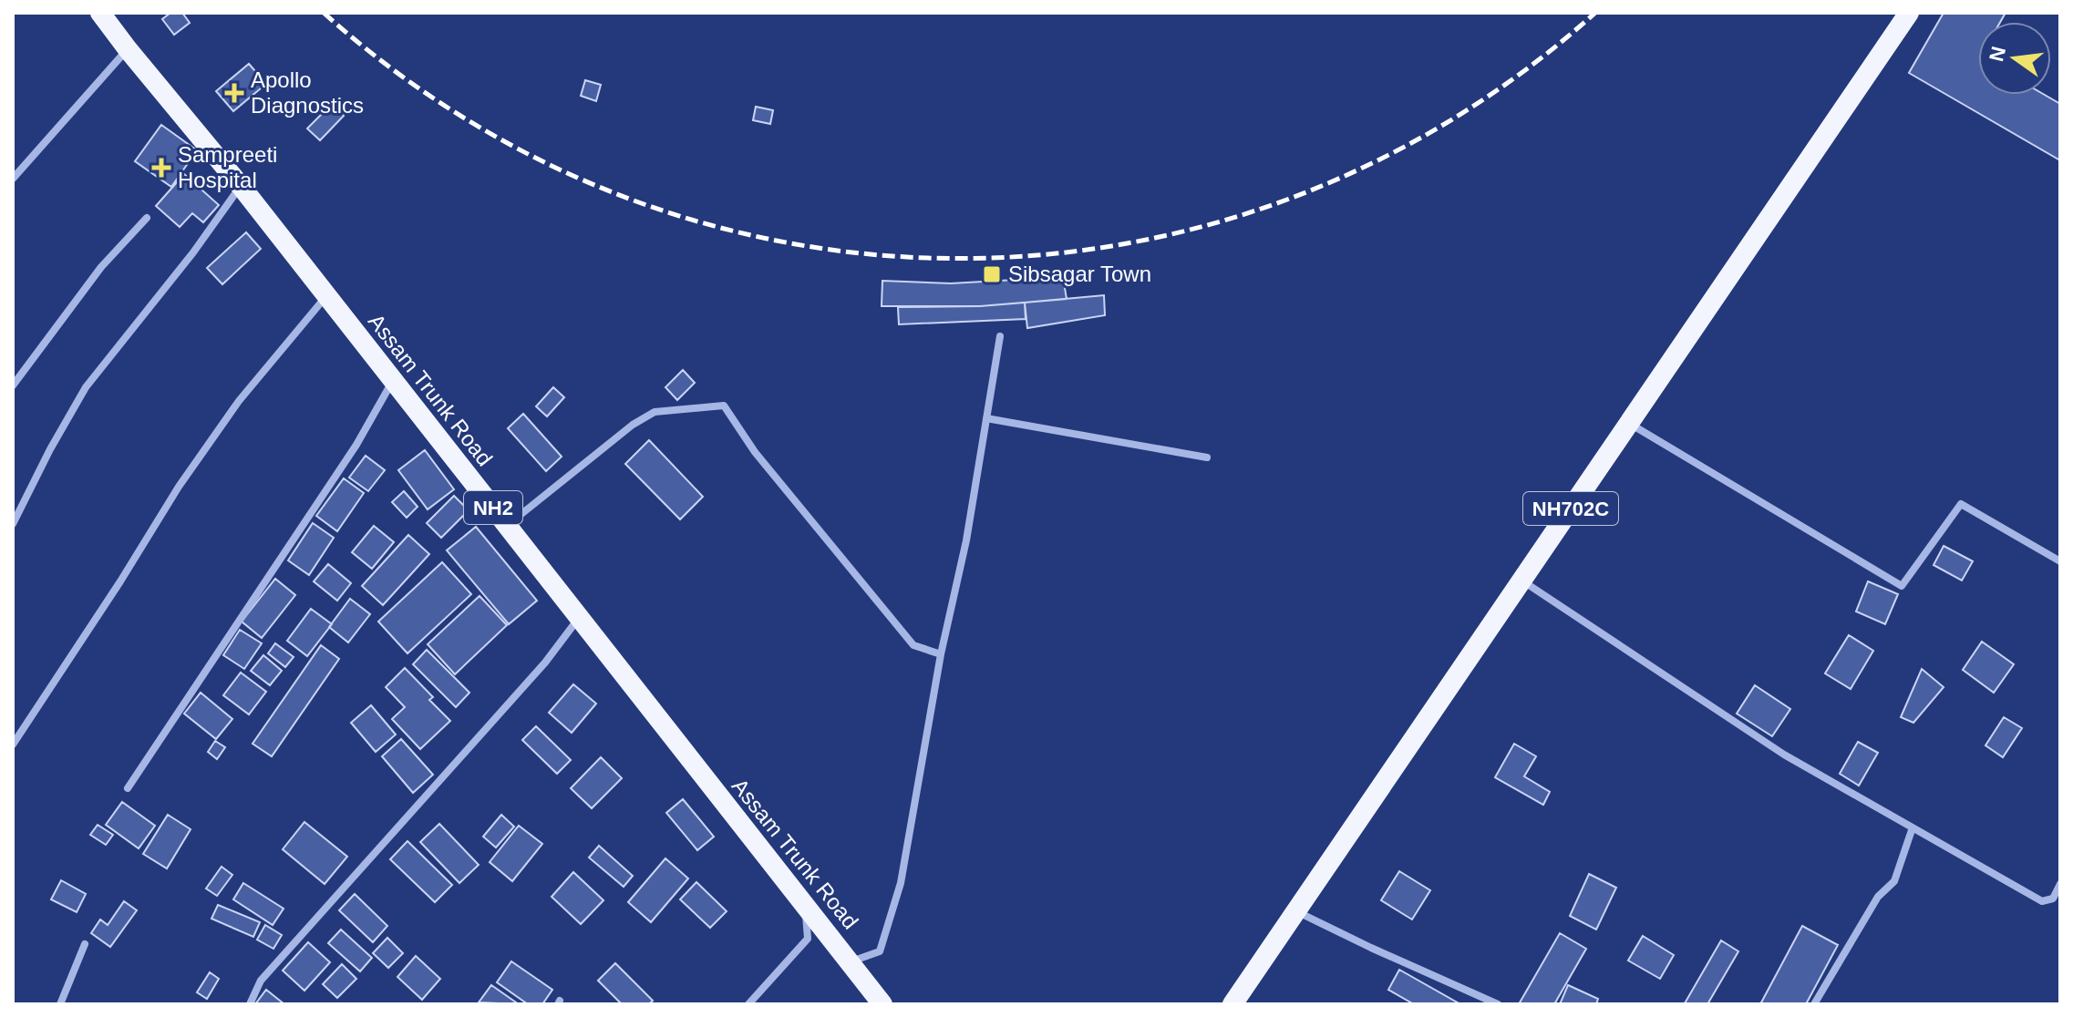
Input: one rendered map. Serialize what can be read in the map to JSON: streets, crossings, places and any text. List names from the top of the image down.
{
  "streets": {
    "highway": ["Assam Trunk Road", "NH2", "NH702C"]
  },
  "places": {
    "health": ["Apollo Diagnostics", "Sampreeti Hospital"],
    "transit": ["Sibsagar Town"]
  },
  "north": "left"
}
